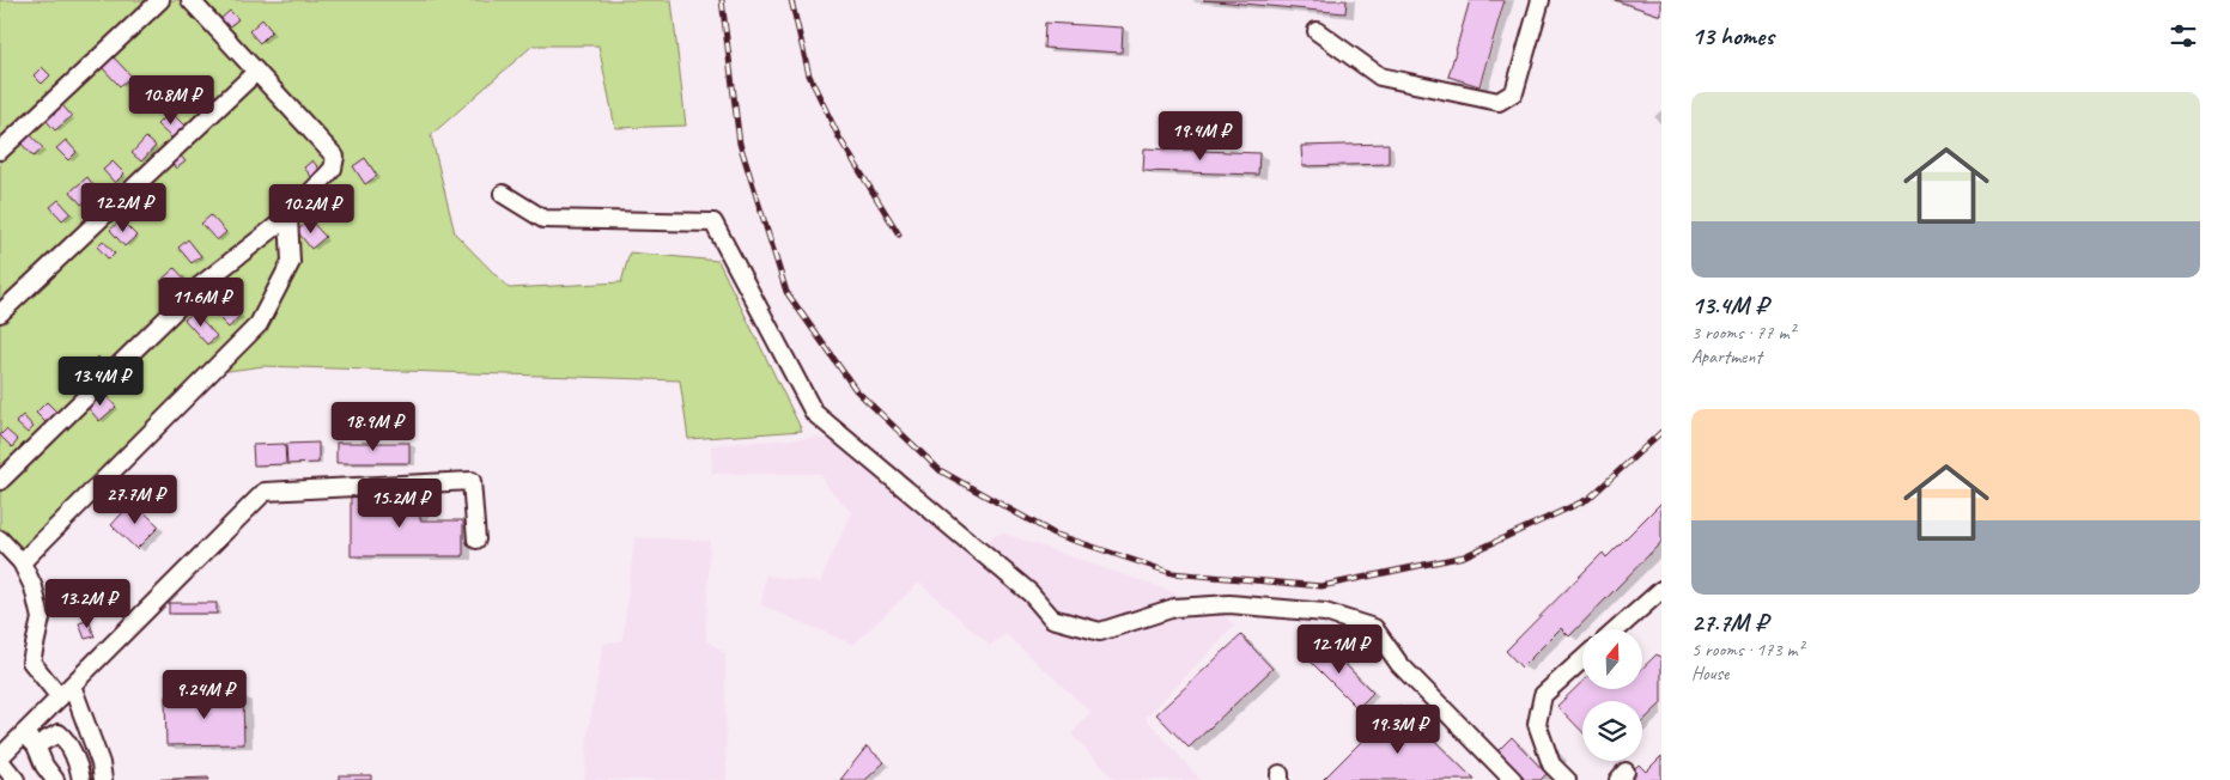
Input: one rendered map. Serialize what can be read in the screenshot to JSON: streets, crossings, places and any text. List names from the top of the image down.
{
  "north": "top",
  "page": {
    "heading": "13 homes",
    "list": [
      {
        "name": "13.4M ₽",
        "note": "3 rooms · 77 m² · Apartment"
      },
      {
        "name": "27.7M ₽",
        "note": "5 rooms · 173 m² · House"
      }
    ],
    "price": [
      "10.8M ₽",
      "19.4M ₽",
      "12.2M ₽",
      "10.2M ₽",
      "11.6M ₽",
      "13.4M ₽",
      "18.9M ₽",
      "27.7M ₽",
      "15.2M ₽",
      "13.2M ₽",
      "12.1M ₽",
      "9.24M ₽",
      "19.3M ₽"
    ]
  }
}
